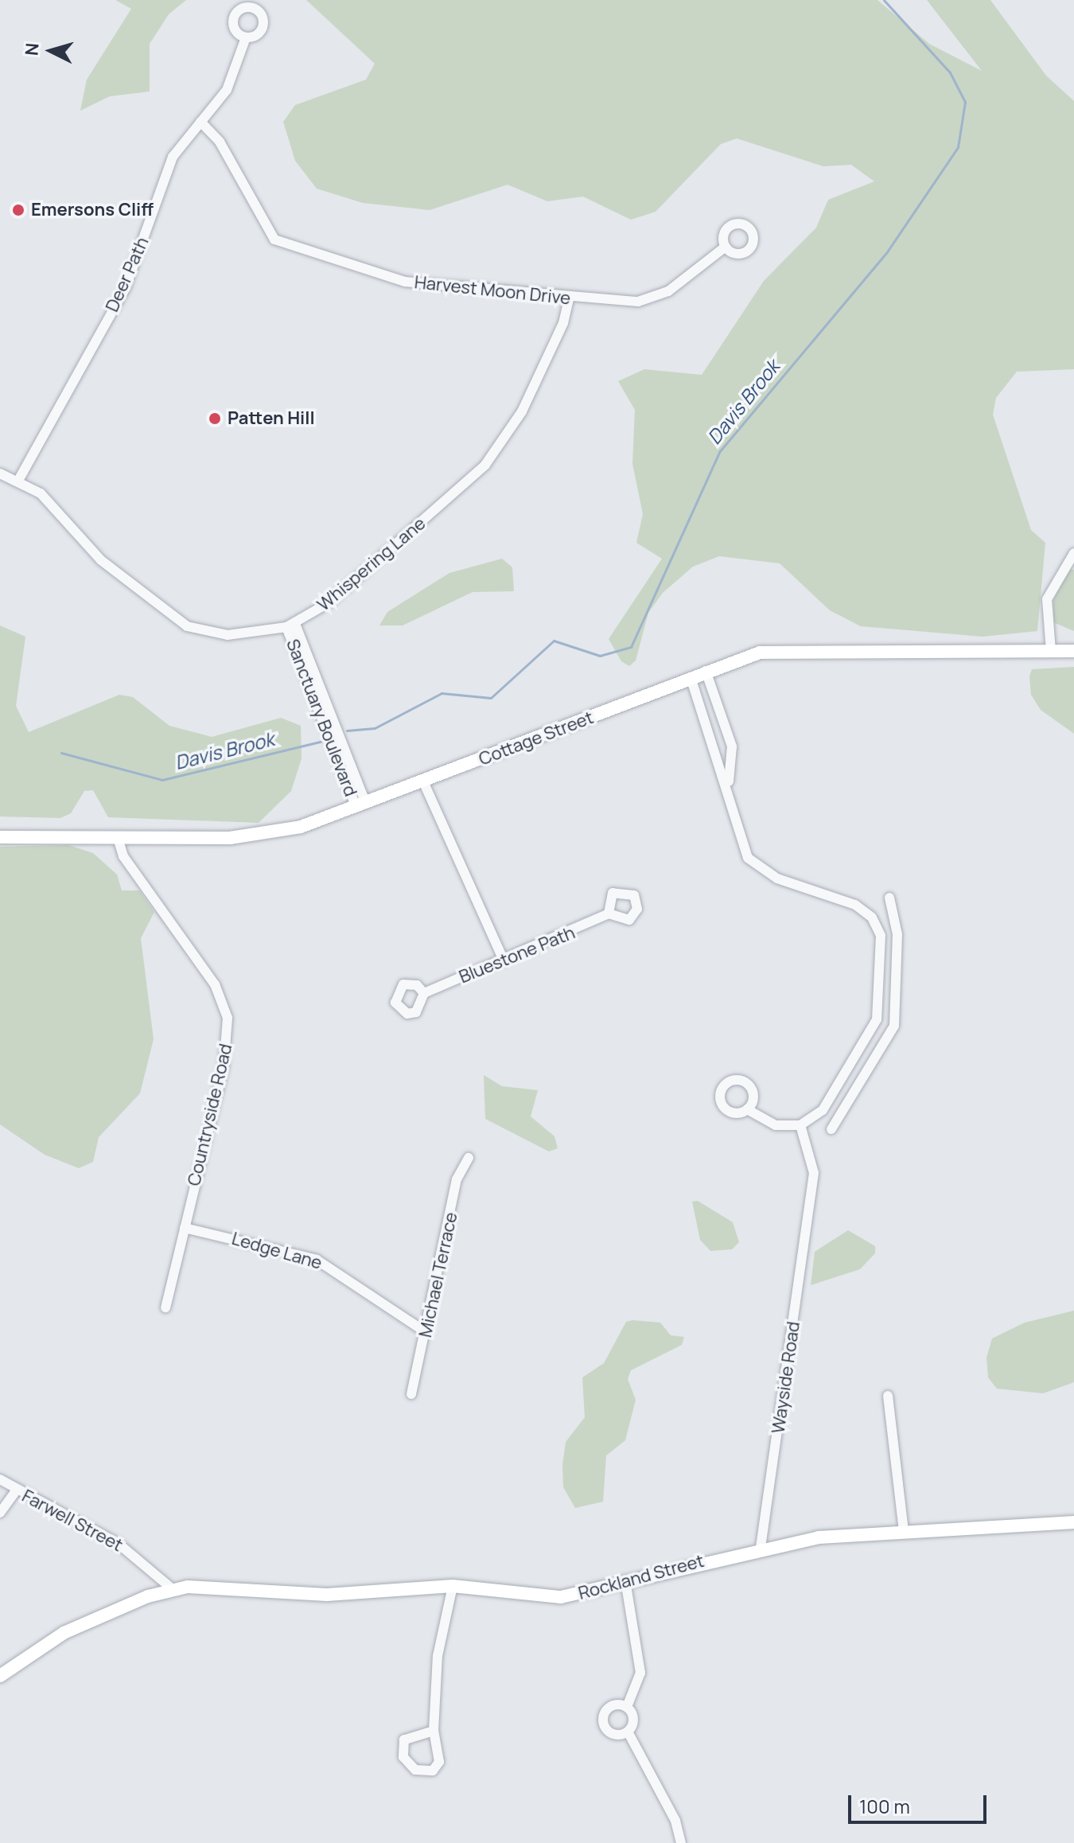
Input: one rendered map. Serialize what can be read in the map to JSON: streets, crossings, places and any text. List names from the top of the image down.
{
  "streets": {
    "street": [
      "Deer Path",
      "Harvest Moon Drive",
      "Whispering Lane",
      "Sanctuary Boulevard",
      "Cottage Street",
      "Bluestone Path",
      "Countryside Road",
      "Ledge Lane",
      "Michael Terrace",
      "Wayside Road",
      "Farwell Street",
      "Rockland Street"
    ]
  },
  "crossings": [
    ["Deer Path", "Harvest Moon Drive"],
    ["Deer Path", "Whispering Lane"],
    ["Harvest Moon Drive", "Whispering Lane"],
    ["Whispering Lane", "Sanctuary Boulevard"],
    ["Sanctuary Boulevard", "Cottage Street"],
    ["Cottage Street", "Countryside Road"],
    ["Countryside Road", "Ledge Lane"],
    ["Ledge Lane", "Michael Terrace"],
    ["Wayside Road", "Rockland Street"],
    ["Farwell Street", "Rockland Street"]
  ],
  "water": ["Davis Brook"],
  "places": ["Emersons Cliff", "Patten Hill"],
  "scale_bar": "100 m",
  "north": "left"
}
